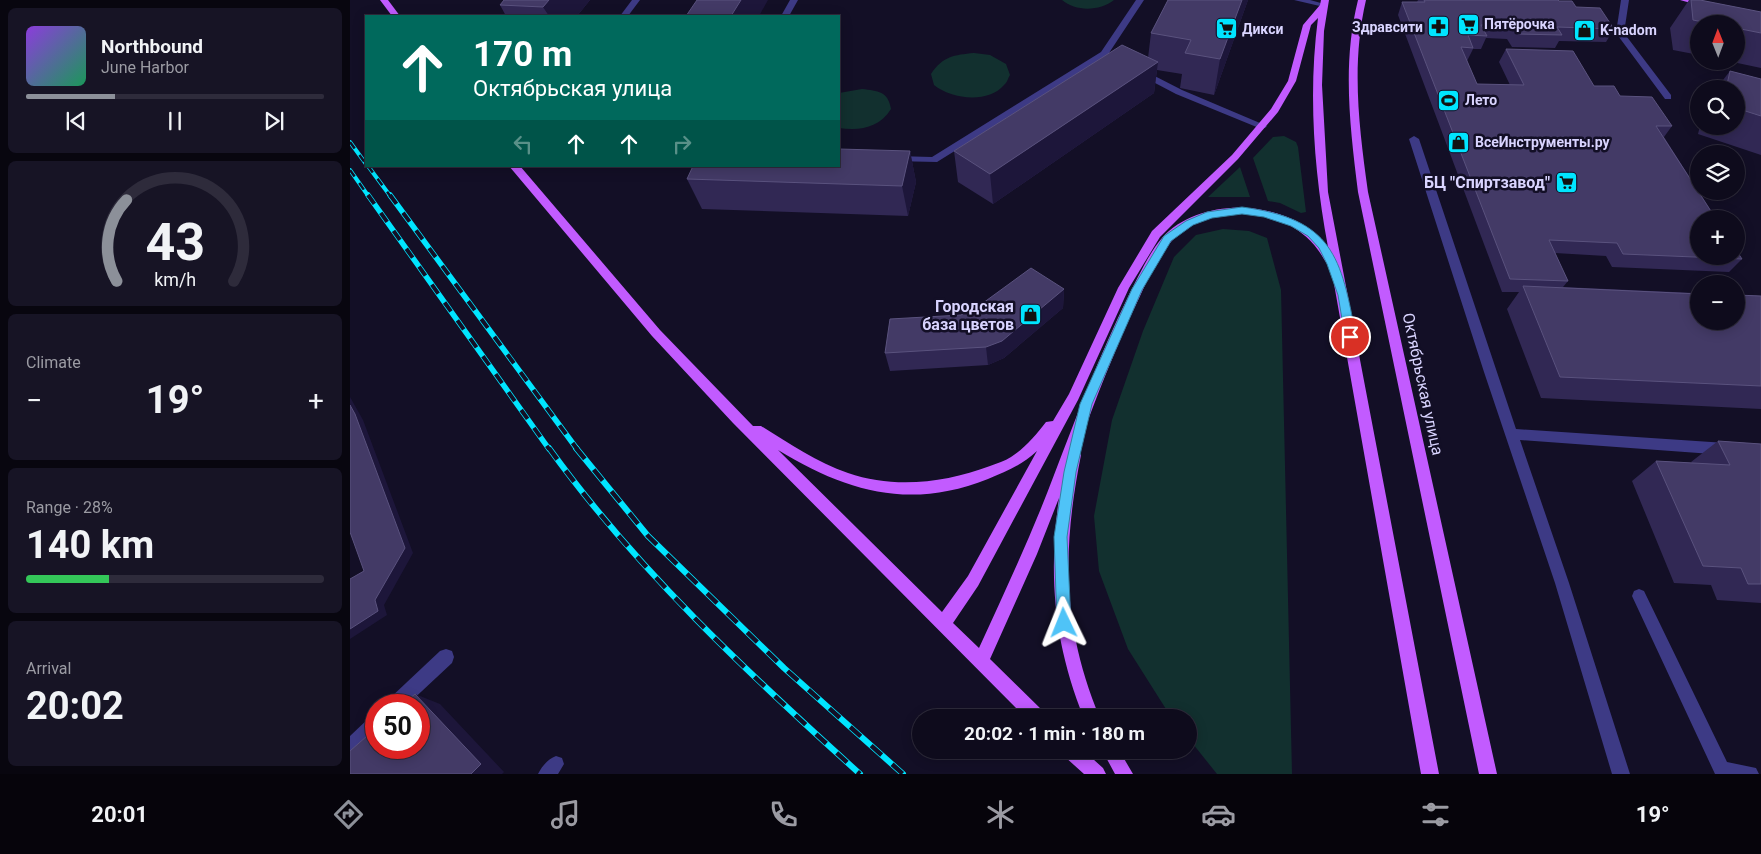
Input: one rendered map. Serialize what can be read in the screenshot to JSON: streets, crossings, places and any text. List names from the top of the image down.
{
  "streets": {
    "main road": ["Октябрьская улица"]
  },
  "places": {
    "supermarket": ["Пятёрочка", "Дикси", "БЦ \"Спиртзавод\""],
    "pharmacy": ["Здравсити"],
    "shop": ["K-nadom", "ВсеИнструменты.ру", "Городская база цветов"],
    "sports": ["Лето"]
  },
  "north": "top",
  "page": {
    "map_buttons": ["+", "−"],
    "turn": ["170 m", "Октябрьская улица"],
    "song": ["Northbound", "June Harbor"],
    "tile": [
      "Climate",
      ["Range · 28%", "140 km"],
      ["Arrival", "20:02"]
    ],
    "heat": ["−", "19°", "+"],
    "limit": "50",
    "trip": "20:02 · 1 min · 180 m",
    "tabs": ["20:01", "19°"],
    "gauge": ["43", "km/h"]
  }
}
